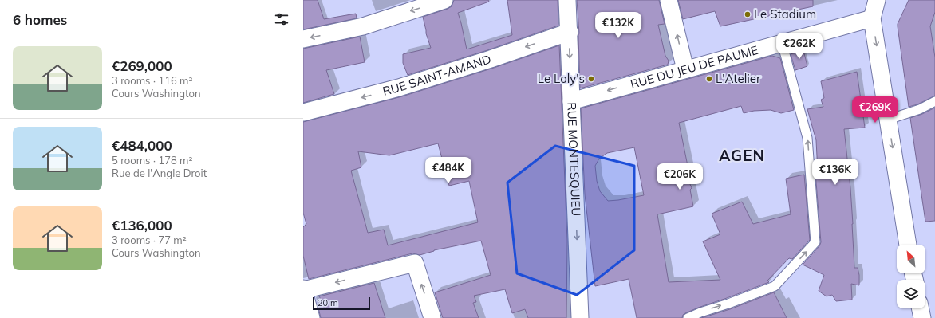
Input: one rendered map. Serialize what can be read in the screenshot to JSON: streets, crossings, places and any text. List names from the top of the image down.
{
  "streets": {
    "street": ["RUE DU JEU DE PAUME", "RUE SAINT-AMAND", "RUE MONTESQUIEU"]
  },
  "crossings": [
    ["RUE DU JEU DE PAUME", "RUE MONTESQUIEU"],
    ["RUE SAINT-AMAND", "RUE MONTESQUIEU"]
  ],
  "one_way": ["RUE DU JEU DE PAUME", "RUE MONTESQUIEU"],
  "districts": ["AGEN"],
  "places": ["Le Stadium", "Le Loly's", "L'Atelier"],
  "scale_bar": "20 m",
  "north": "top left",
  "page": {
    "heading": "6 homes",
    "price": [
      "€132K",
      "€262K",
      "€269K",
      "€484K",
      "€136K",
      "€206K"
    ],
    "list": [
      {
        "name": "€269,000",
        "note": "3 rooms · 116 m² · Cours Washington"
      },
      {
        "name": "€484,000",
        "note": "5 rooms · 178 m² · Rue de l'Angle Droit"
      },
      {
        "name": "€136,000",
        "note": "3 rooms · 77 m² · Cours Washington"
      }
    ],
    "scale": "20 m"
  }
}
